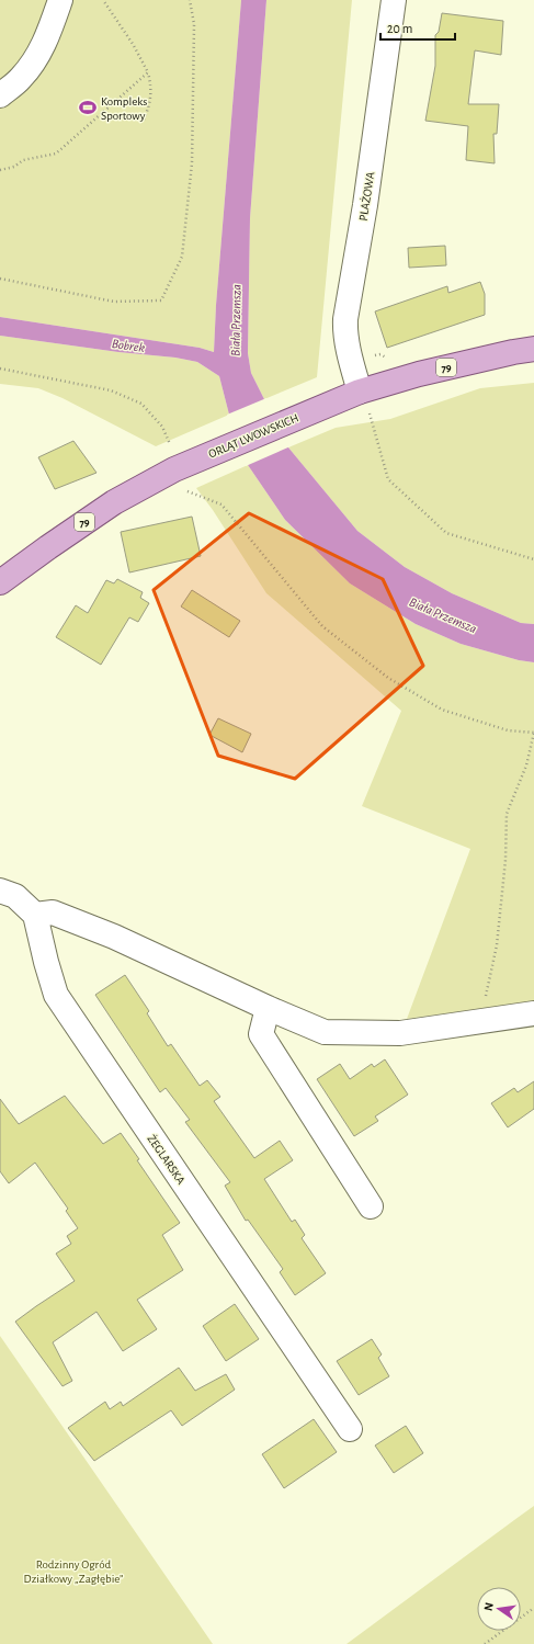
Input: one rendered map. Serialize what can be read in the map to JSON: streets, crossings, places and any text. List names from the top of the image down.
{
  "streets": {
    "main road": ["79", "ORLĄT LWOWSKICH"],
    "street": ["PLAŻOWA", "ŻEGLARSKA"]
  },
  "crossings": [
    ["PLAŻOWA", "ORLĄT LWOWSKICH"]
  ],
  "water": ["Biała Przemsza", "Bobrek"],
  "parks": ["Rodzinny Ogród Działkowy „Zagłębie”"],
  "places": {
    "sports": ["Kompleks Sportowy"]
  },
  "scale_bar": "20 m",
  "north": "left"
}
